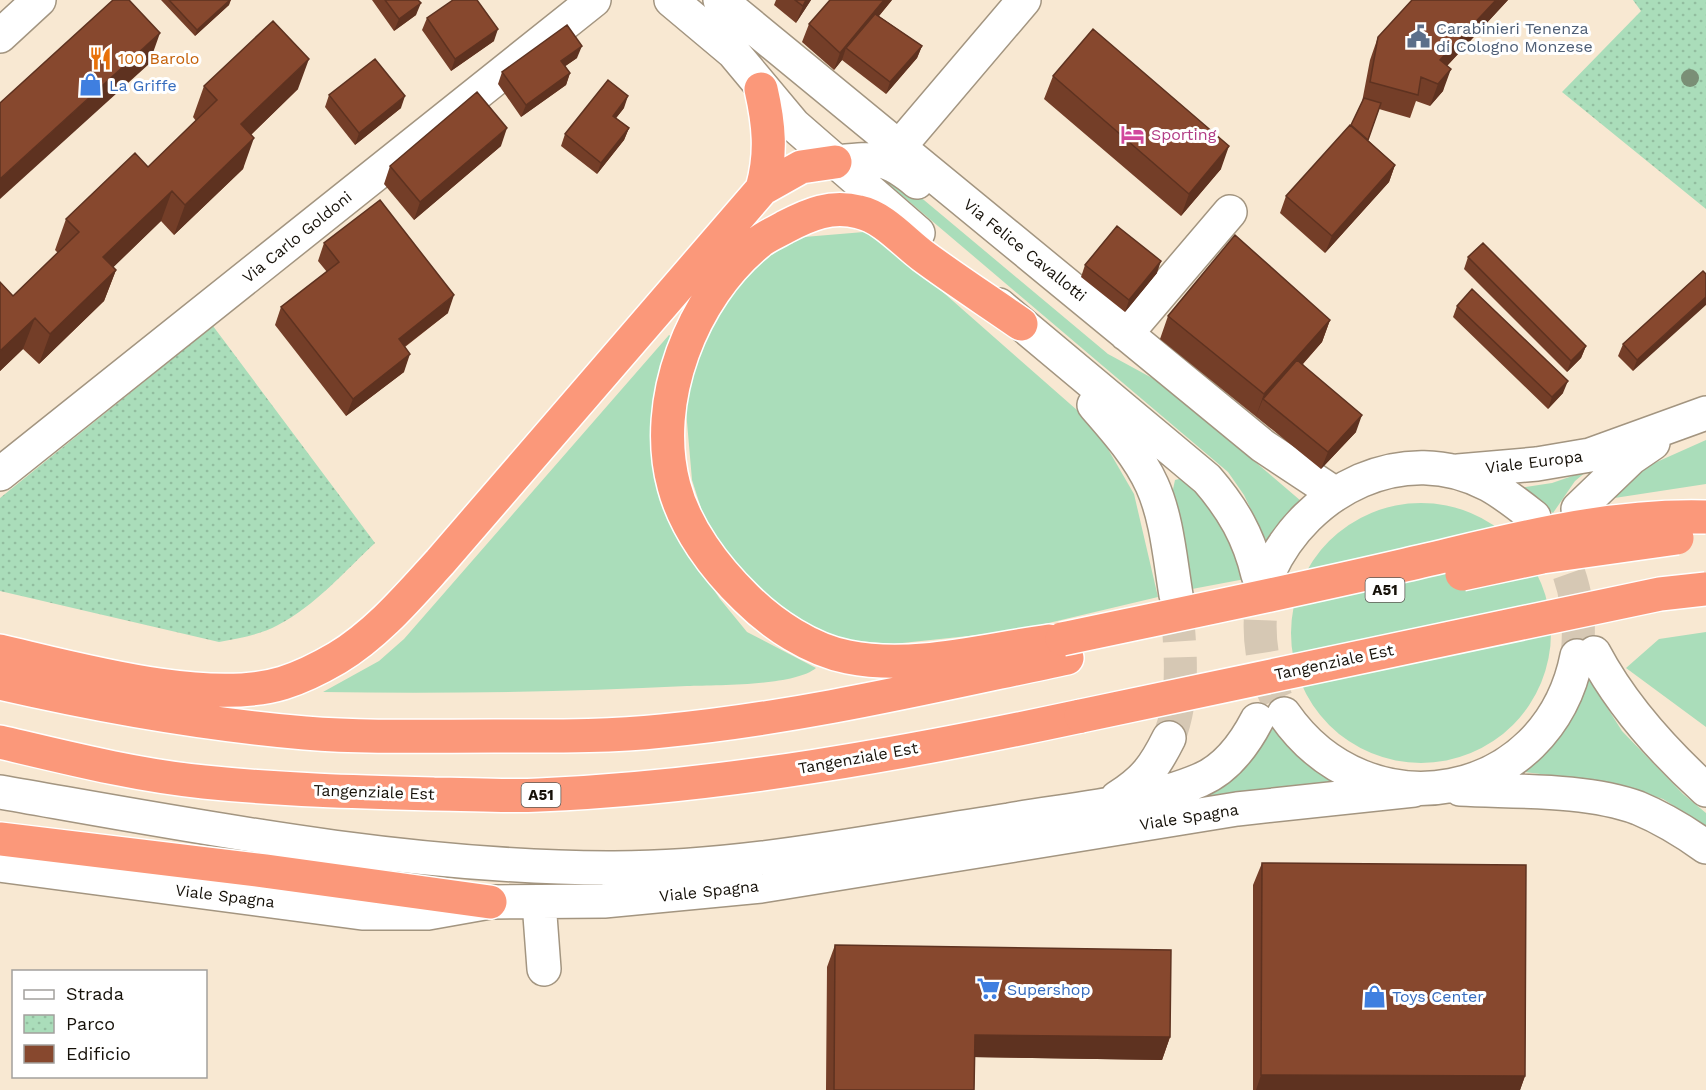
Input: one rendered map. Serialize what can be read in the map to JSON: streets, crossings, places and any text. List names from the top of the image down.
{
  "streets": {
    "highway": ["A51", "Tangenziale Est"],
    "street": [
      "Via Carlo Goldoni",
      "Via Felice Cavallotti",
      "Viale Europa",
      "Viale Spagna"
    ]
  },
  "places": {
    "public building": ["Carabinieri Tenenza di Cologno Monzese"],
    "restaurant": ["100 Barolo"],
    "shop": ["La Griffe", "Toys Center"],
    "hotel": ["Sporting"],
    "supermarket": ["Supershop"]
  },
  "legend": ["Strada", "Parco", "Edificio"]
}
